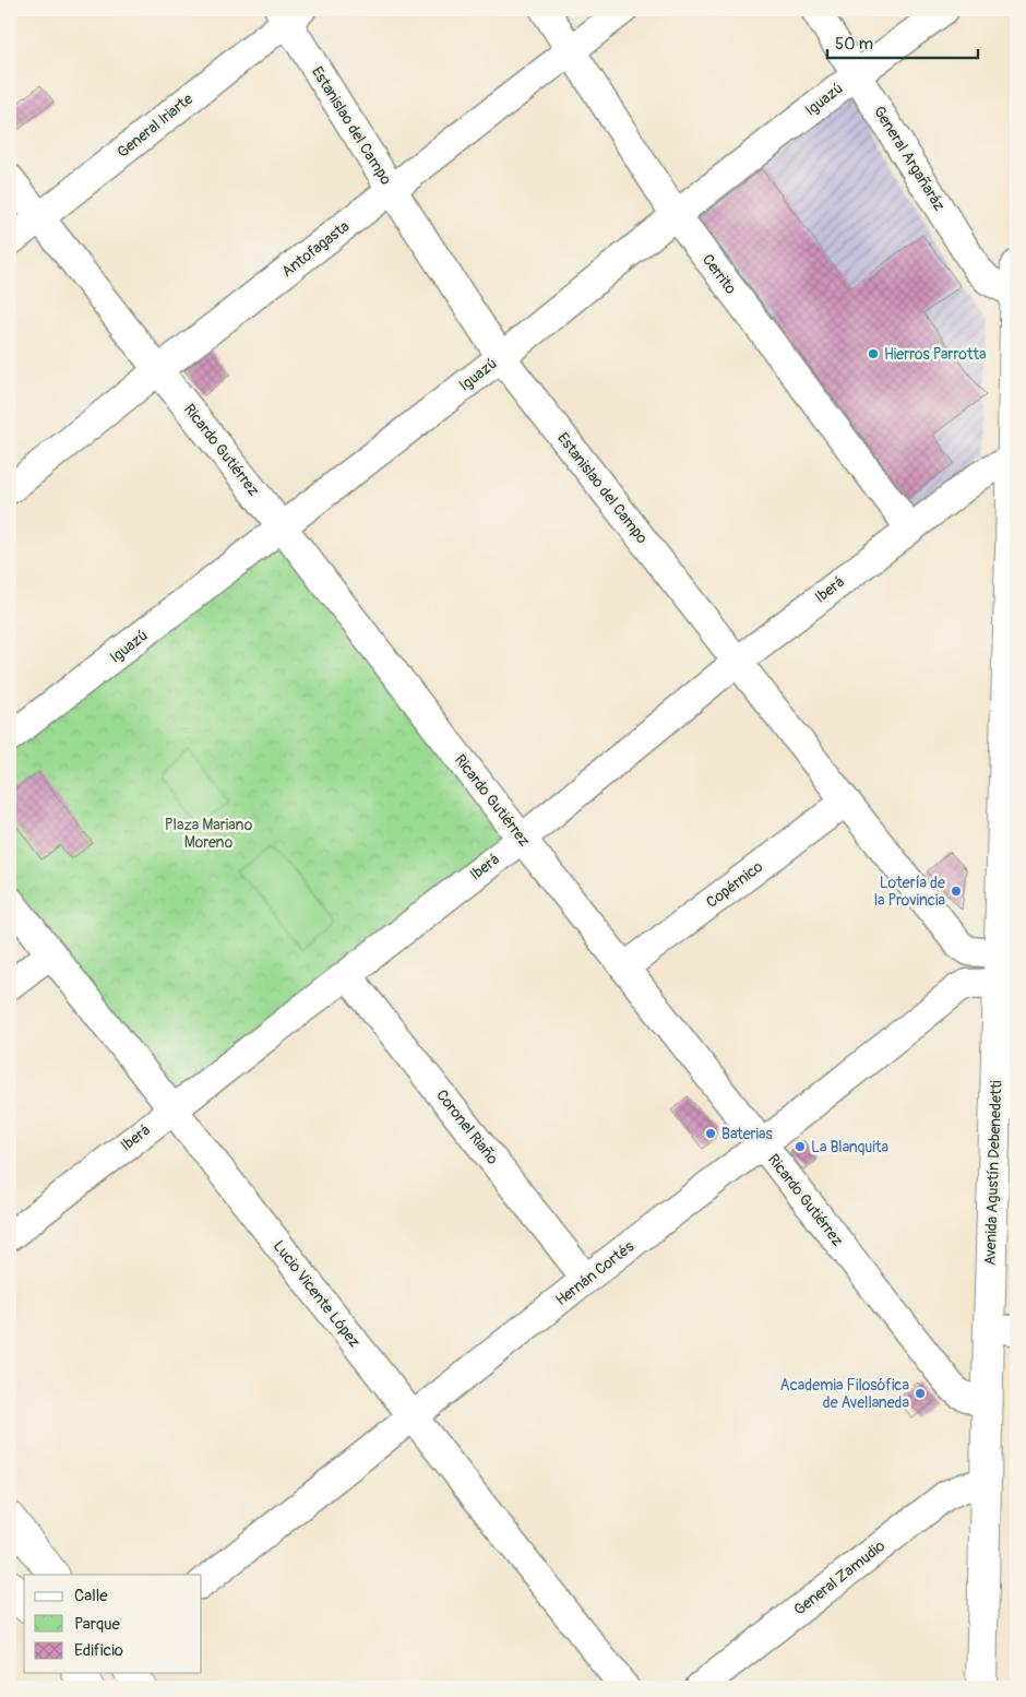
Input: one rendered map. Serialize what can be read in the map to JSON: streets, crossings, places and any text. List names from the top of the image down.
{
  "streets": {
    "main road": ["Avenida Agustín Debenedetti"],
    "street": [
      "Iguazú",
      "General Iriarte",
      "Estanislao del Campo",
      "General Argañaráz",
      "Antofagasta",
      "Cerrito",
      "Ricardo Gutiérrez",
      "Iberá",
      "Copérnico",
      "Coronel Riaño",
      "Hernán Cortés",
      "Lucio Vicente López",
      "General Zamudio"
    ]
  },
  "crossings": [
    ["Iguazú", "Estanislao del Campo"],
    ["Iguazú", "General Argañaráz"],
    ["Iguazú", "Cerrito"],
    ["Iguazú", "Ricardo Gutiérrez"],
    ["General Iriarte", "Estanislao del Campo"],
    ["General Iriarte", "Ricardo Gutiérrez"],
    ["Estanislao del Campo", "Antofagasta"],
    ["Estanislao del Campo", "Iberá"],
    ["Estanislao del Campo", "Copérnico"],
    ["Estanislao del Campo", "Avenida Agustín Debenedetti"],
    ["General Argañaráz", "Avenida Agustín Debenedetti"],
    ["Antofagasta", "Cerrito"],
    ["Antofagasta", "Ricardo Gutiérrez"],
    ["Cerrito", "Iberá"],
    ["Ricardo Gutiérrez", "Iberá"],
    ["Ricardo Gutiérrez", "Copérnico"],
    ["Ricardo Gutiérrez", "Avenida Agustín Debenedetti"],
    ["Ricardo Gutiérrez", "Hernán Cortés"],
    ["Iberá", "Coronel Riaño"],
    ["Iberá", "Avenida Agustín Debenedetti"],
    ["Iberá", "Lucio Vicente López"],
    ["Coronel Riaño", "Hernán Cortés"],
    ["Avenida Agustín Debenedetti", "Hernán Cortés"],
    ["Avenida Agustín Debenedetti", "General Zamudio"],
    ["Hernán Cortés", "Lucio Vicente López"]
  ],
  "parks": ["Plaza Mariano Moreno"],
  "places": [
    "Hierros Parrotta",
    "Lotería de la Provincia",
    "Baterias",
    "La Blanquita",
    "Academia Filosófica de Avellaneda"
  ],
  "legend": ["Calle", "Parque", "Edificio"],
  "scale_bar": "50 m"
}
